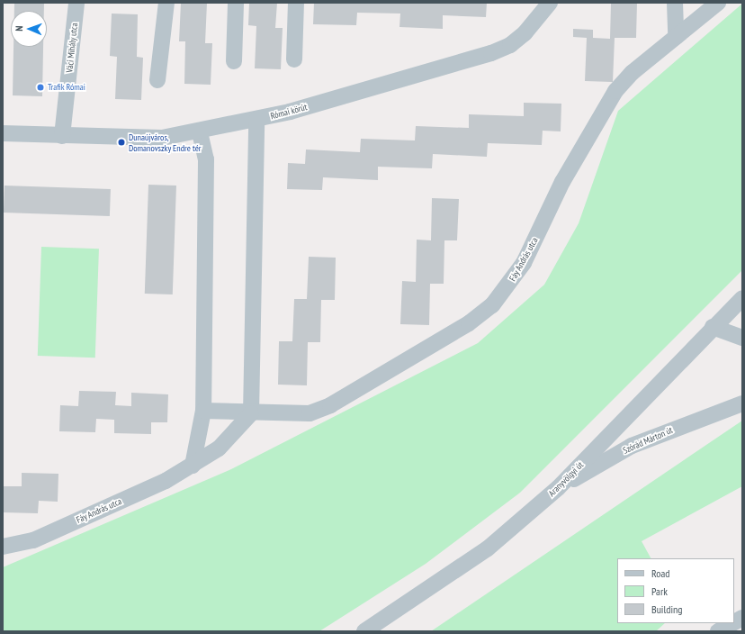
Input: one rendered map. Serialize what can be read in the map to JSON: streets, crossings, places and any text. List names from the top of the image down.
{
  "streets": {
    "street": [
      "Váci Mihály utca",
      "Római körút",
      "Fáy András utca",
      "Szórád Márton út",
      "Aranyvölgyi út"
    ]
  },
  "crossings": [
    ["Váci Mihály utca", "Római körút"],
    ["Szórád Márton út", "Aranyvölgyi út"]
  ],
  "places": ["Trafik Római", "Dunaújváros, Domanovszky Endre tér"],
  "legend": ["Road", "Park", "Building"],
  "north": "left"
}
